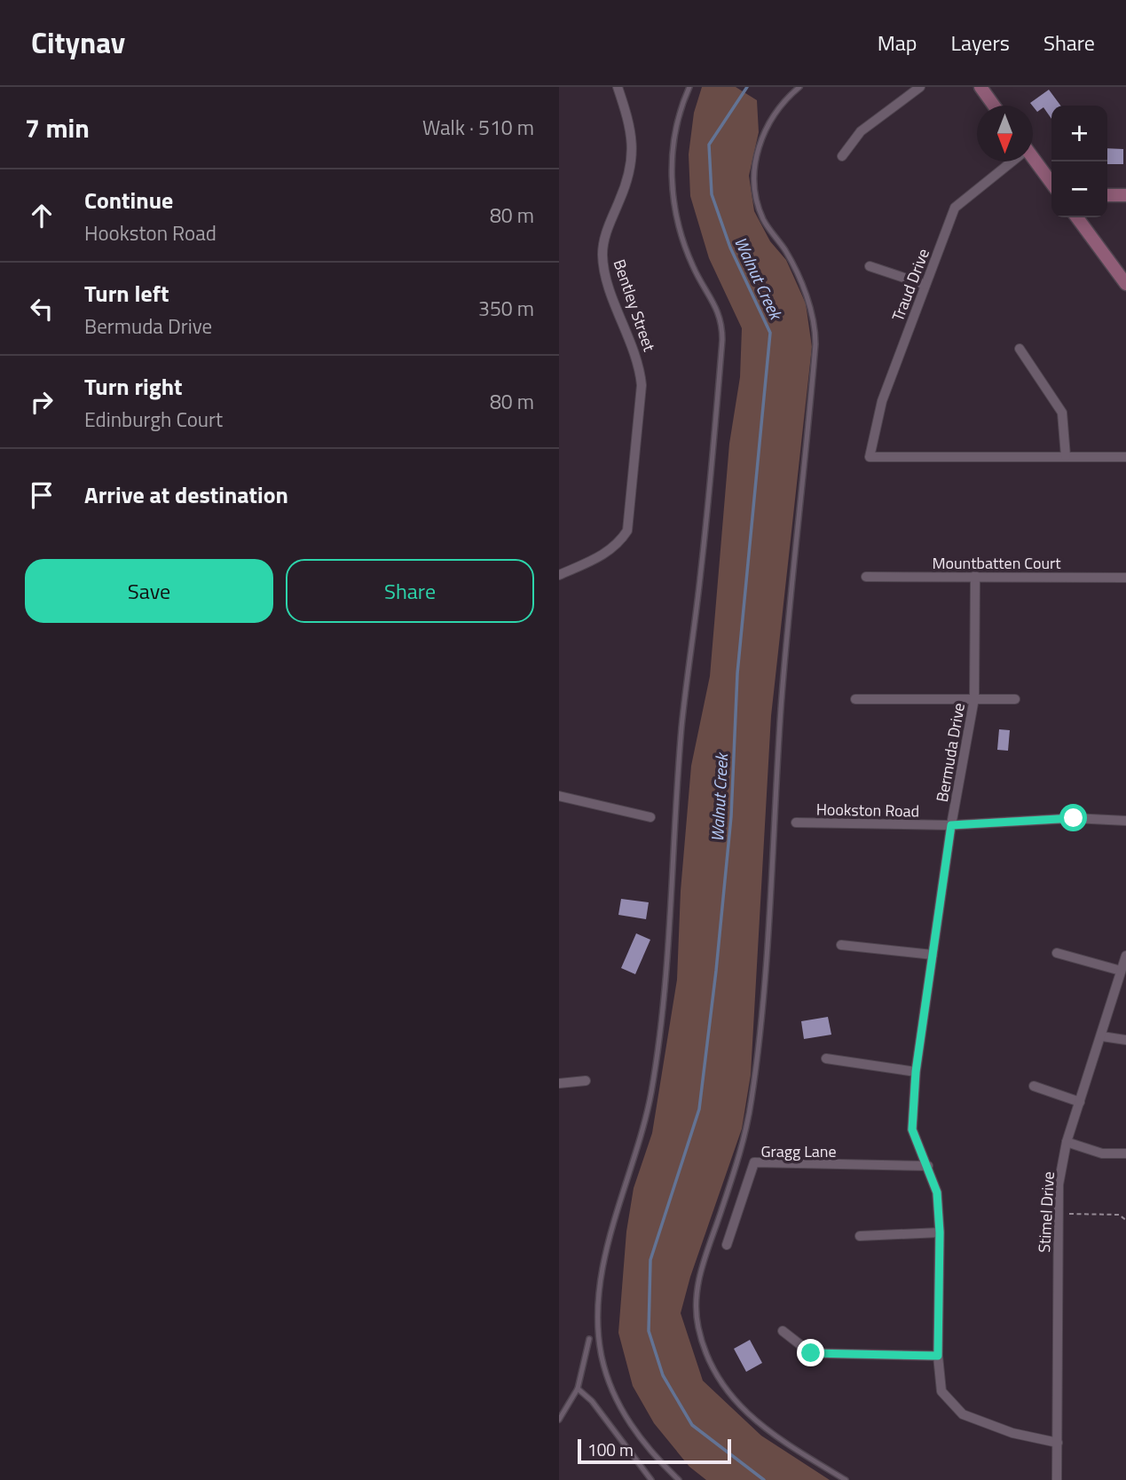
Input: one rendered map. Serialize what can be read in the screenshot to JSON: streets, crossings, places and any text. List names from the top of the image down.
{
  "streets": {
    "street": [
      "Traud Drive",
      "Bentley Street",
      "Mountbatten Court",
      "Bermuda Drive",
      "Hookston Road",
      "Gragg Lane",
      "Stimel Drive"
    ]
  },
  "crossings": [
    ["Mountbatten Court", "Bermuda Drive"],
    ["Bermuda Drive", "Hookston Road"],
    ["Bermuda Drive", "Gragg Lane"],
    ["Bermuda Drive", "Stimel Drive"]
  ],
  "water": ["Walnut Creek"],
  "scale_bar": "100 m",
  "north": "bottom",
  "page": {
    "header": "Citynav",
    "nav": ["Map", "Layers", "Share"],
    "heading": ["7 min", "Walk · 510 m"],
    "map_buttons": ["+", "−"],
    "list": [
      ["Continue", "Hookston Road", "80 m"],
      ["Turn left", "Bermuda Drive", "350 m"],
      ["Turn right", "Edinburgh Court", "80 m"],
      "Arrive at destination"
    ],
    "buttons": ["Save", "Share"],
    "scale": "100 m"
  }
}
